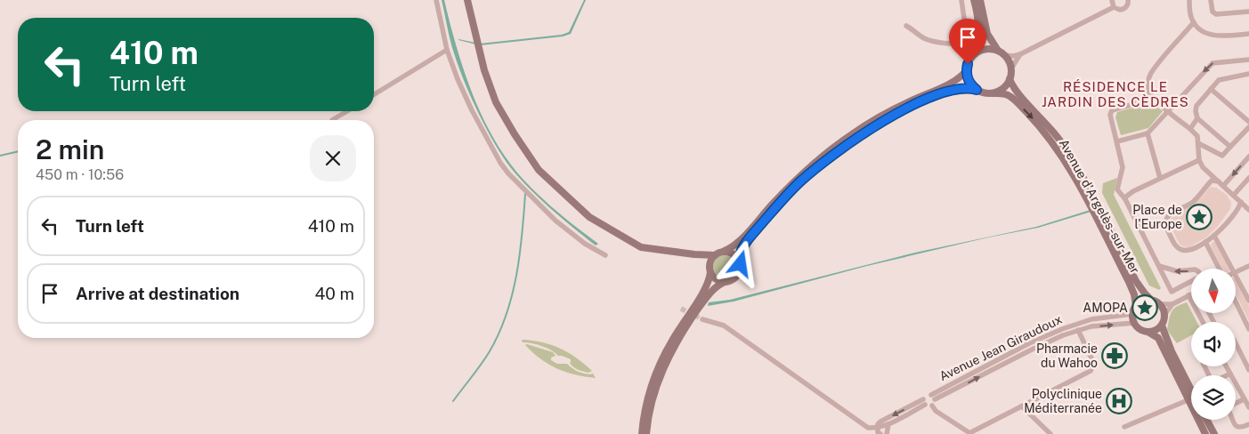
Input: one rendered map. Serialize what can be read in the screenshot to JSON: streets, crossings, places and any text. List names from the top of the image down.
{
  "streets": {
    "main road": ["Avenue d'Argelès-sur-Mer"],
    "street": ["Avenue Jean Giraudoux"]
  },
  "crossings": [
    ["Avenue d'Argelès-sur-Mer", "Avenue Jean Giraudoux"]
  ],
  "districts": ["RÉSIDENCE LE JARDIN DES CÈDRES"],
  "places": {
    "place": ["Place de l'Europe", "AMOPA"],
    "pharmacy": ["Pharmacie du Wahoo"],
    "hospital": ["Polyclinique Méditerranée"]
  },
  "north": "bottom",
  "page": {
    "turn": ["410 m", "Turn left"],
    "heading": ["2 min", "450 m · 10:56"],
    "list": [
      {
        "name": "Turn left",
        "value": "410 m"
      },
      {
        "name": "Arrive at destination",
        "value": "40 m"
      }
    ]
  }
}
